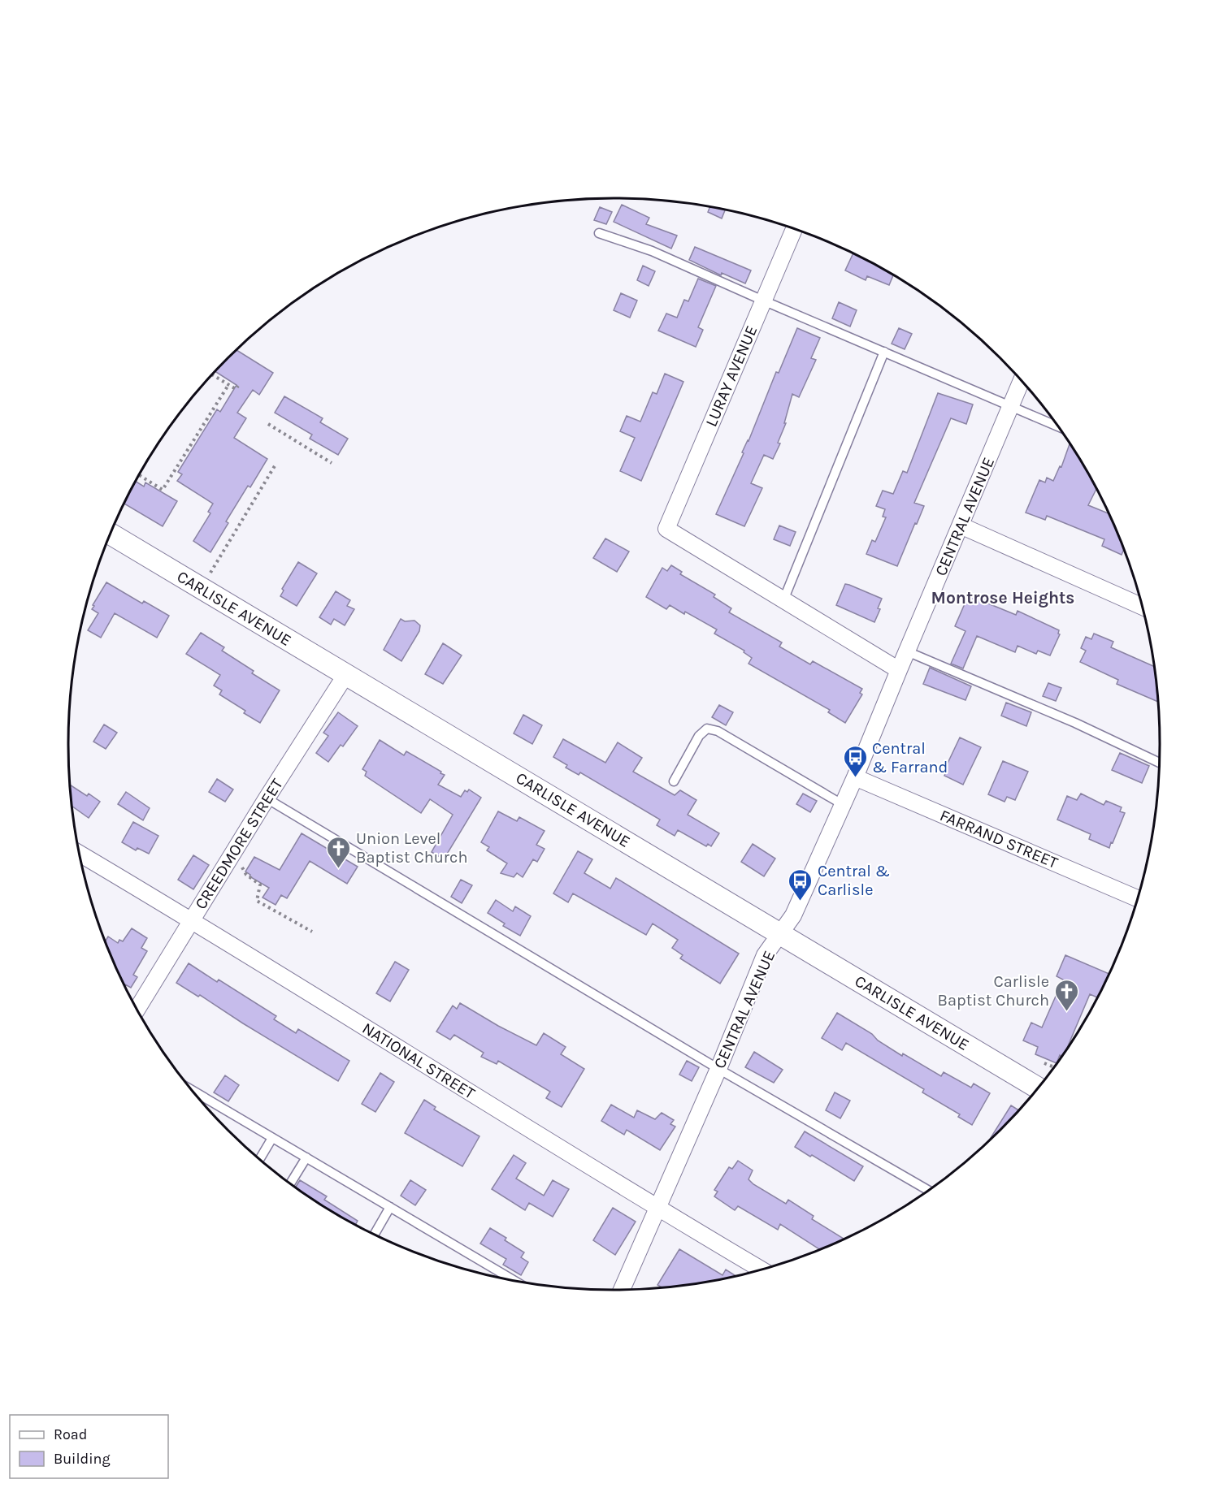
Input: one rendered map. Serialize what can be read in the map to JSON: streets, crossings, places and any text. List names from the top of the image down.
{
  "streets": {
    "street": [
      "LURAY AVENUE",
      "CENTRAL AVENUE",
      "CARLISLE AVENUE",
      "FARRAND STREET",
      "CREEDMORE STREET",
      "NATIONAL STREET"
    ]
  },
  "crossings": [
    ["CENTRAL AVENUE", "CARLISLE AVENUE"],
    ["CENTRAL AVENUE", "FARRAND STREET"],
    ["CENTRAL AVENUE", "NATIONAL STREET"],
    ["CARLISLE AVENUE", "CREEDMORE STREET"],
    ["CREEDMORE STREET", "NATIONAL STREET"]
  ],
  "districts": ["Montrose Heights"],
  "places": {
    "bus stop": ["Central & Farrand", "Central & Carlisle"],
    "church": ["Union Level Baptist Church", "Carlisle Baptist Church"]
  },
  "legend": ["Road", "Building"]
}
